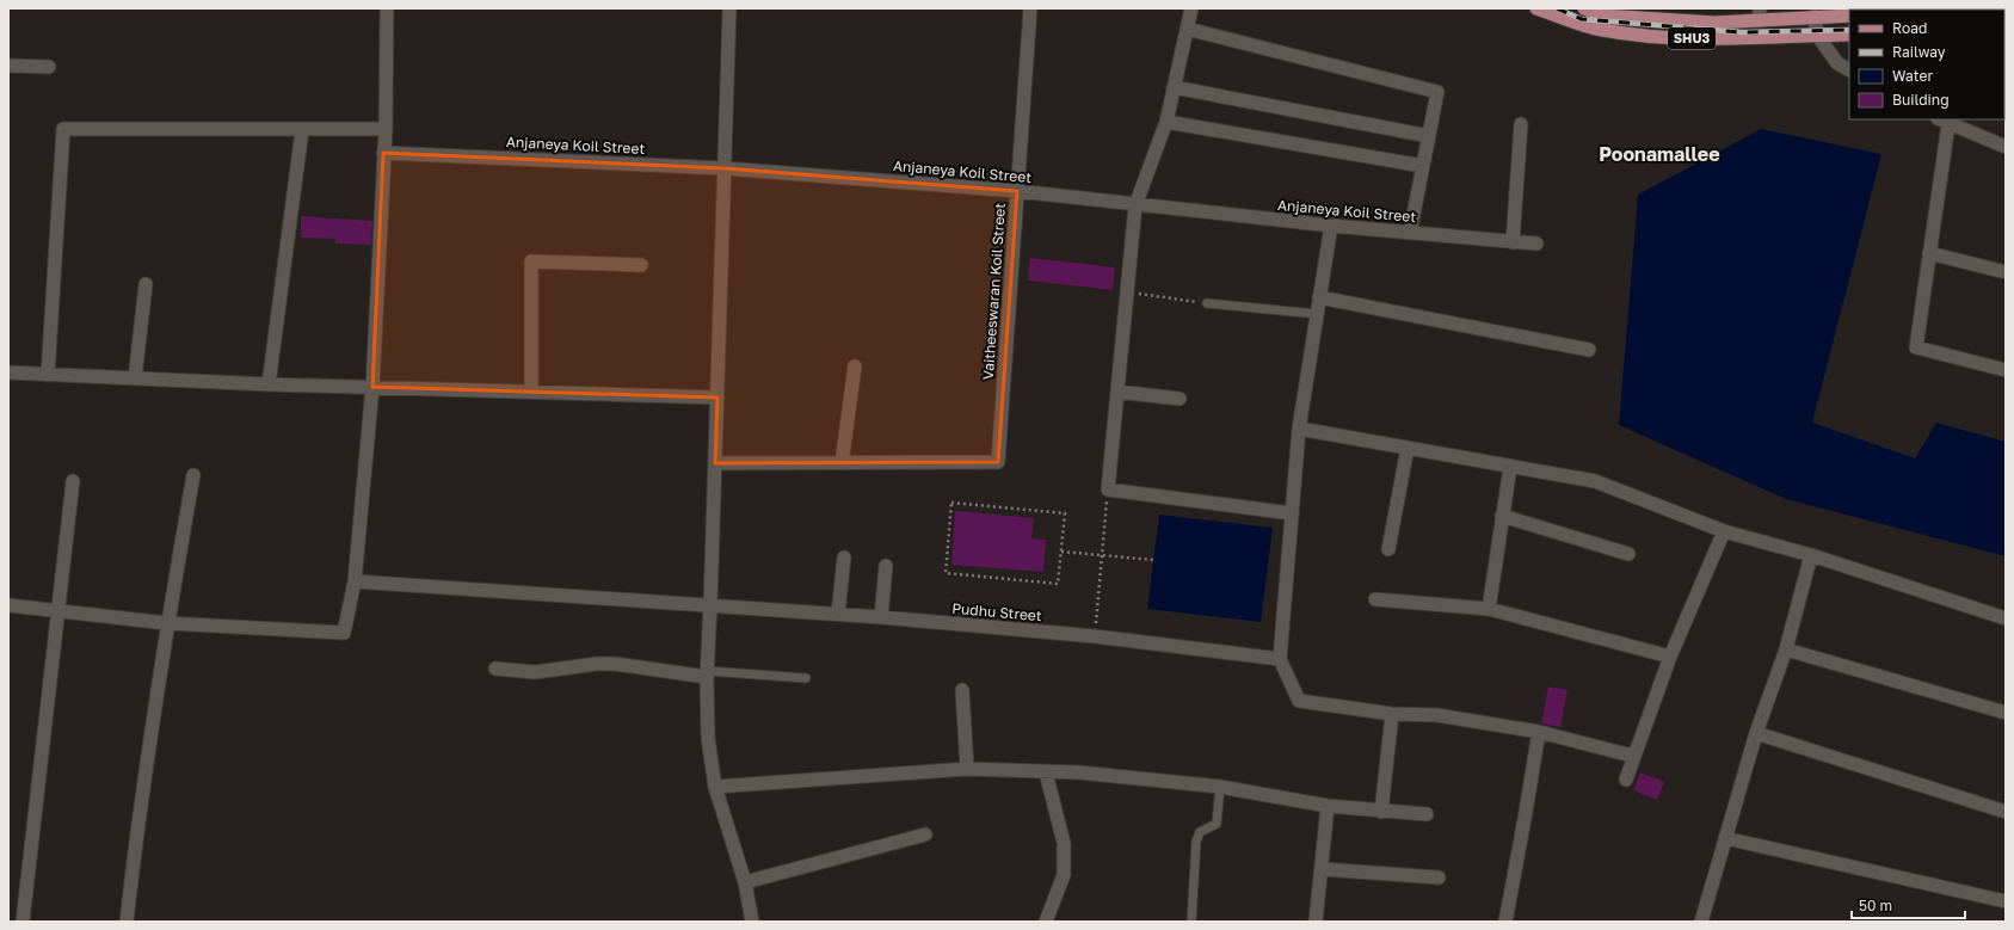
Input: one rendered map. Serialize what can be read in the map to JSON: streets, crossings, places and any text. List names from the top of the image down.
{
  "streets": {
    "main road": ["SHU3"],
    "street": ["Anjaneya Koil Street", "Vaitheeswaran Koil Street", "Pudhu Street"]
  },
  "crossings": [
    ["Anjaneya Koil Street", "Vaitheeswaran Koil Street"]
  ],
  "districts": ["Poonamallee"],
  "legend": [
    "Road",
    "Railway",
    "Water",
    "Building"
  ],
  "scale_bar": "50 m"
}
